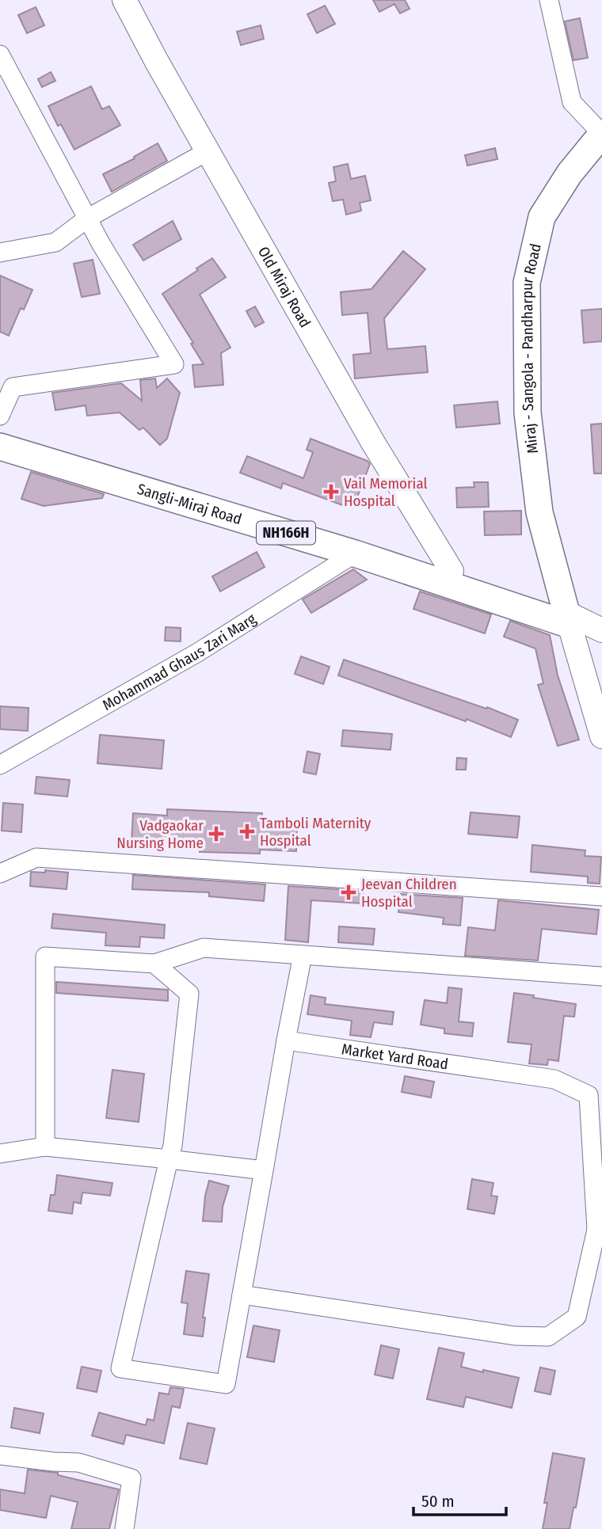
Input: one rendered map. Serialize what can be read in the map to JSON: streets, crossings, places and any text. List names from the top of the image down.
{
  "streets": {
    "highway": ["Miraj - Sangola - Pandharpur Road", "Sangli-Miraj Road", "NH166H"],
    "main road": ["Old Miraj Road"],
    "street": ["Mohammad Ghaus Zari Marg", "Market Yard Road"]
  },
  "crossings": [
    ["Old Miraj Road", "Sangli-Miraj Road"],
    ["Miraj - Sangola - Pandharpur Road", "Sangli-Miraj Road"],
    ["Sangli-Miraj Road", "Mohammad Ghaus Zari Marg"]
  ],
  "places": {
    "health": [
      "Vail Memorial Hospital",
      "Tamboli Maternity Hospital",
      "Vadgaokar Nursing Home",
      "Jeevan Children Hospital"
    ]
  },
  "scale_bar": "50 m"
}
